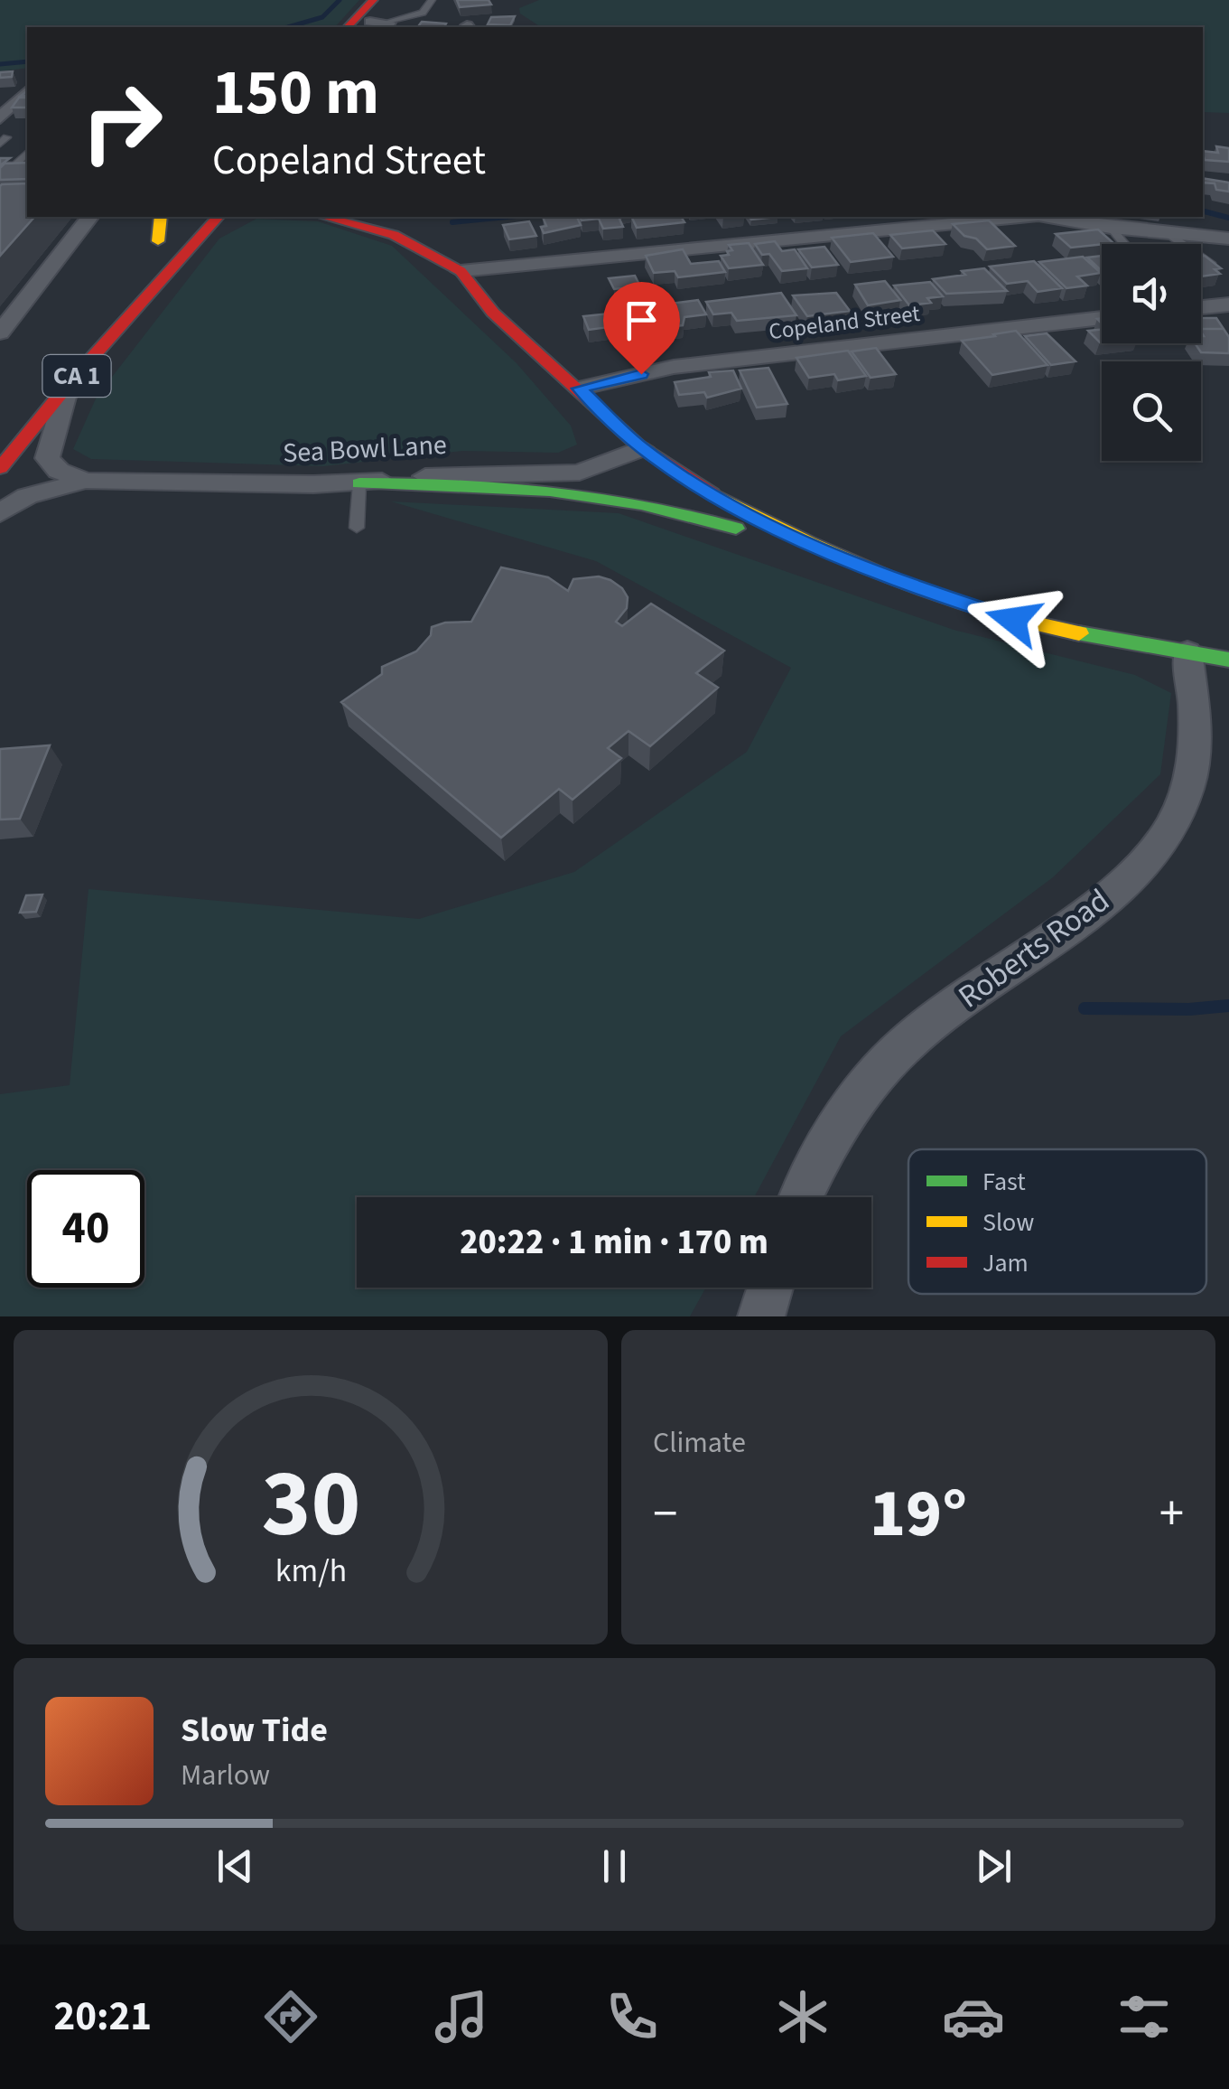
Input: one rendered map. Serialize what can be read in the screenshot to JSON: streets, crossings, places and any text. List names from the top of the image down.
{
  "streets": {
    "main road": ["CA 1"],
    "street": ["Copeland Street", "Sea Bowl Lane", "Roberts Road"]
  },
  "legend": ["Fast", "Slow", "Jam"],
  "page": {
    "turn": ["150 m", "Copeland Street"],
    "limit": "40",
    "trip": "20:22 · 1 min · 170 m",
    "tile": "Climate",
    "heat": ["−", "19°", "+"],
    "song": ["Slow Tide", "Marlow"],
    "tabs": "20:21",
    "gauge": ["30", "km/h"]
  }
}
